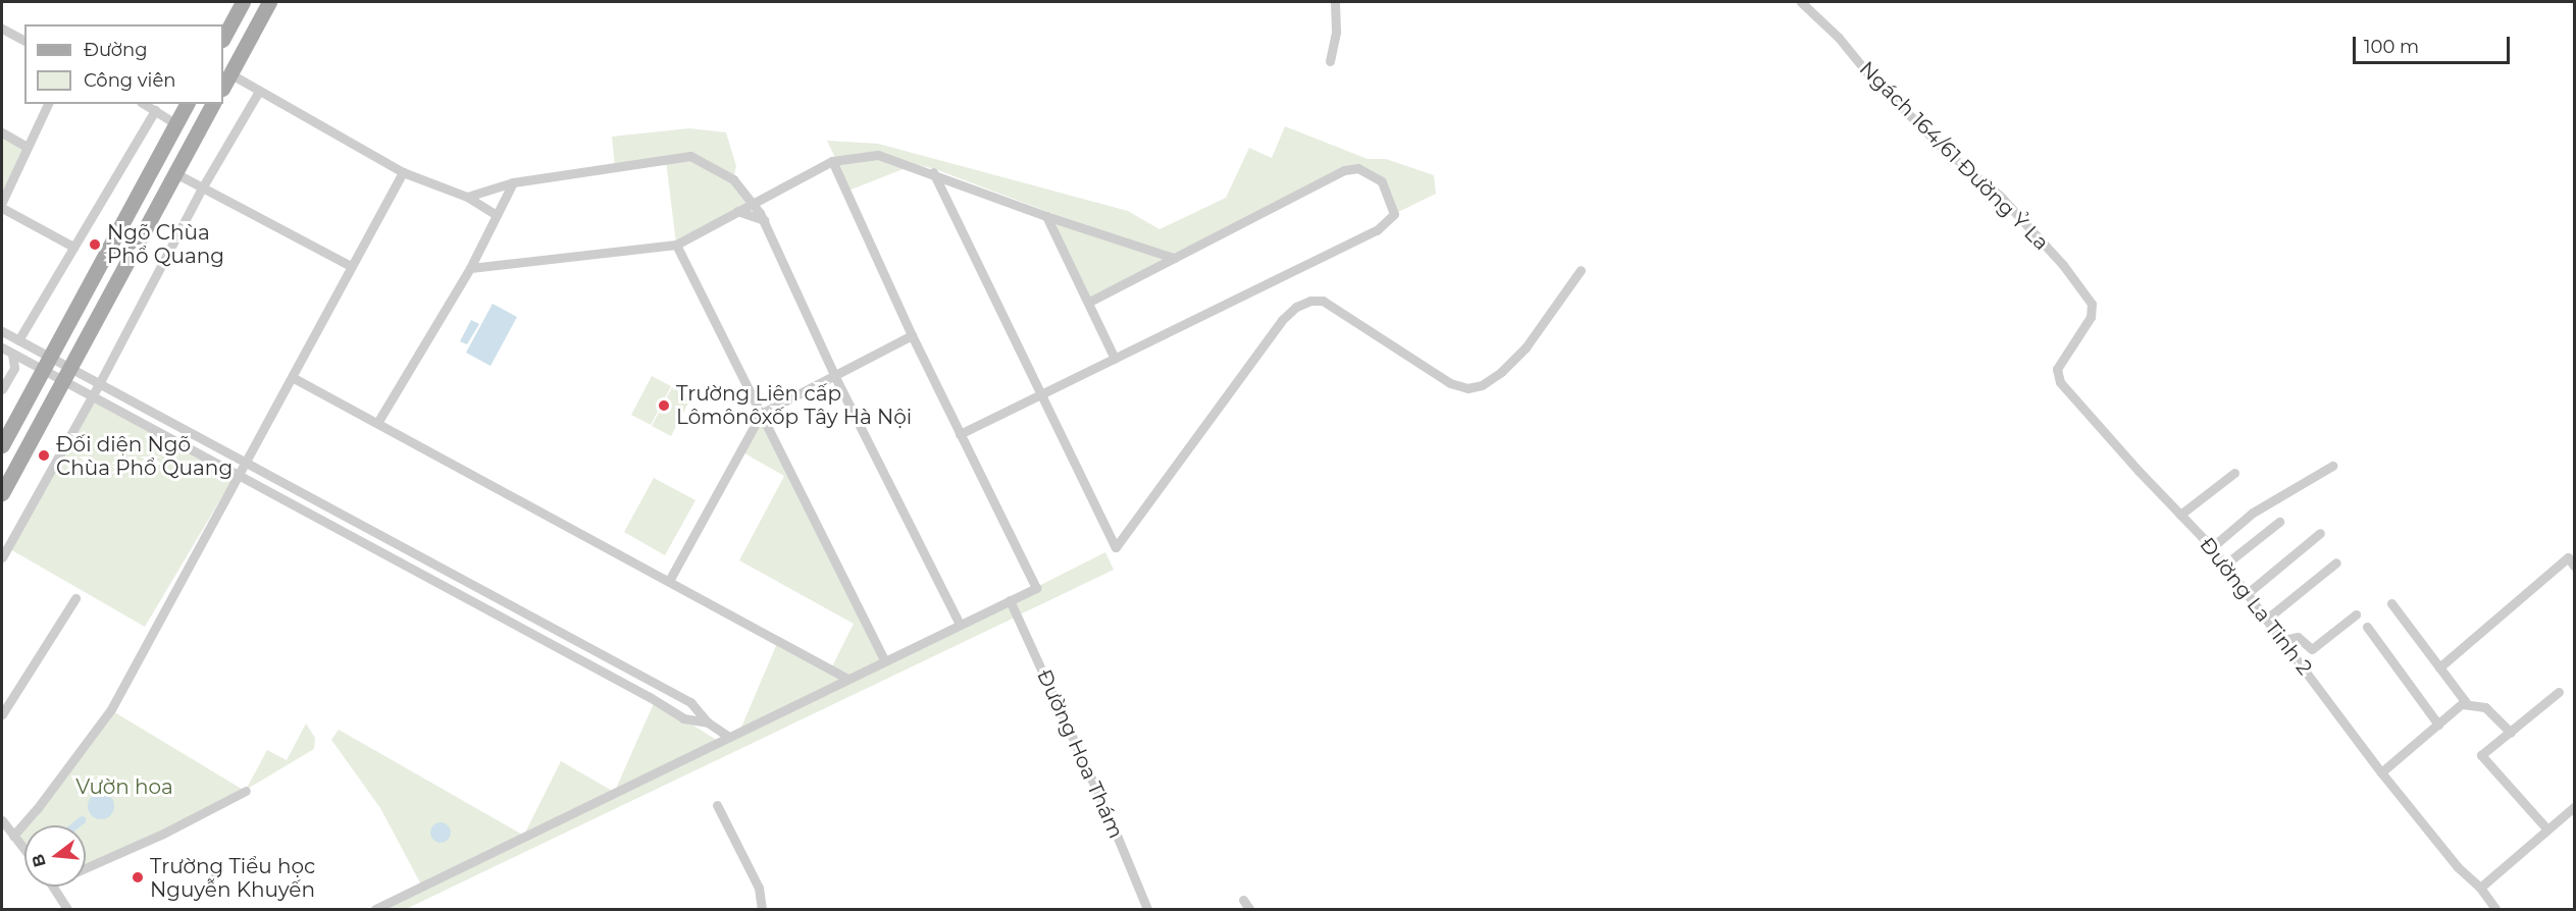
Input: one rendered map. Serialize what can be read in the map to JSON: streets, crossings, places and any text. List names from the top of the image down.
{
  "streets": {
    "street": ["Ngách 164/61 Đường Ỷ La", "Đường La Tinh 2", "Đường Hoa Thám"]
  },
  "crossings": [
    ["Ngách 164/61 Đường Ỷ La", "Đường La Tinh 2"]
  ],
  "parks": ["Vườn hoa"],
  "places": [
    "Ngõ Chùa Phổ Quang",
    "Trường Liên cấp Lômônôxốp Tây Hà Nội",
    "Đối diện Ngõ Chùa Phổ Quang",
    "Trường Tiểu học Nguyễn Khuyến"
  ],
  "legend": ["Đường", "Công viên"],
  "scale_bar": "100 m",
  "north": "left"
}
